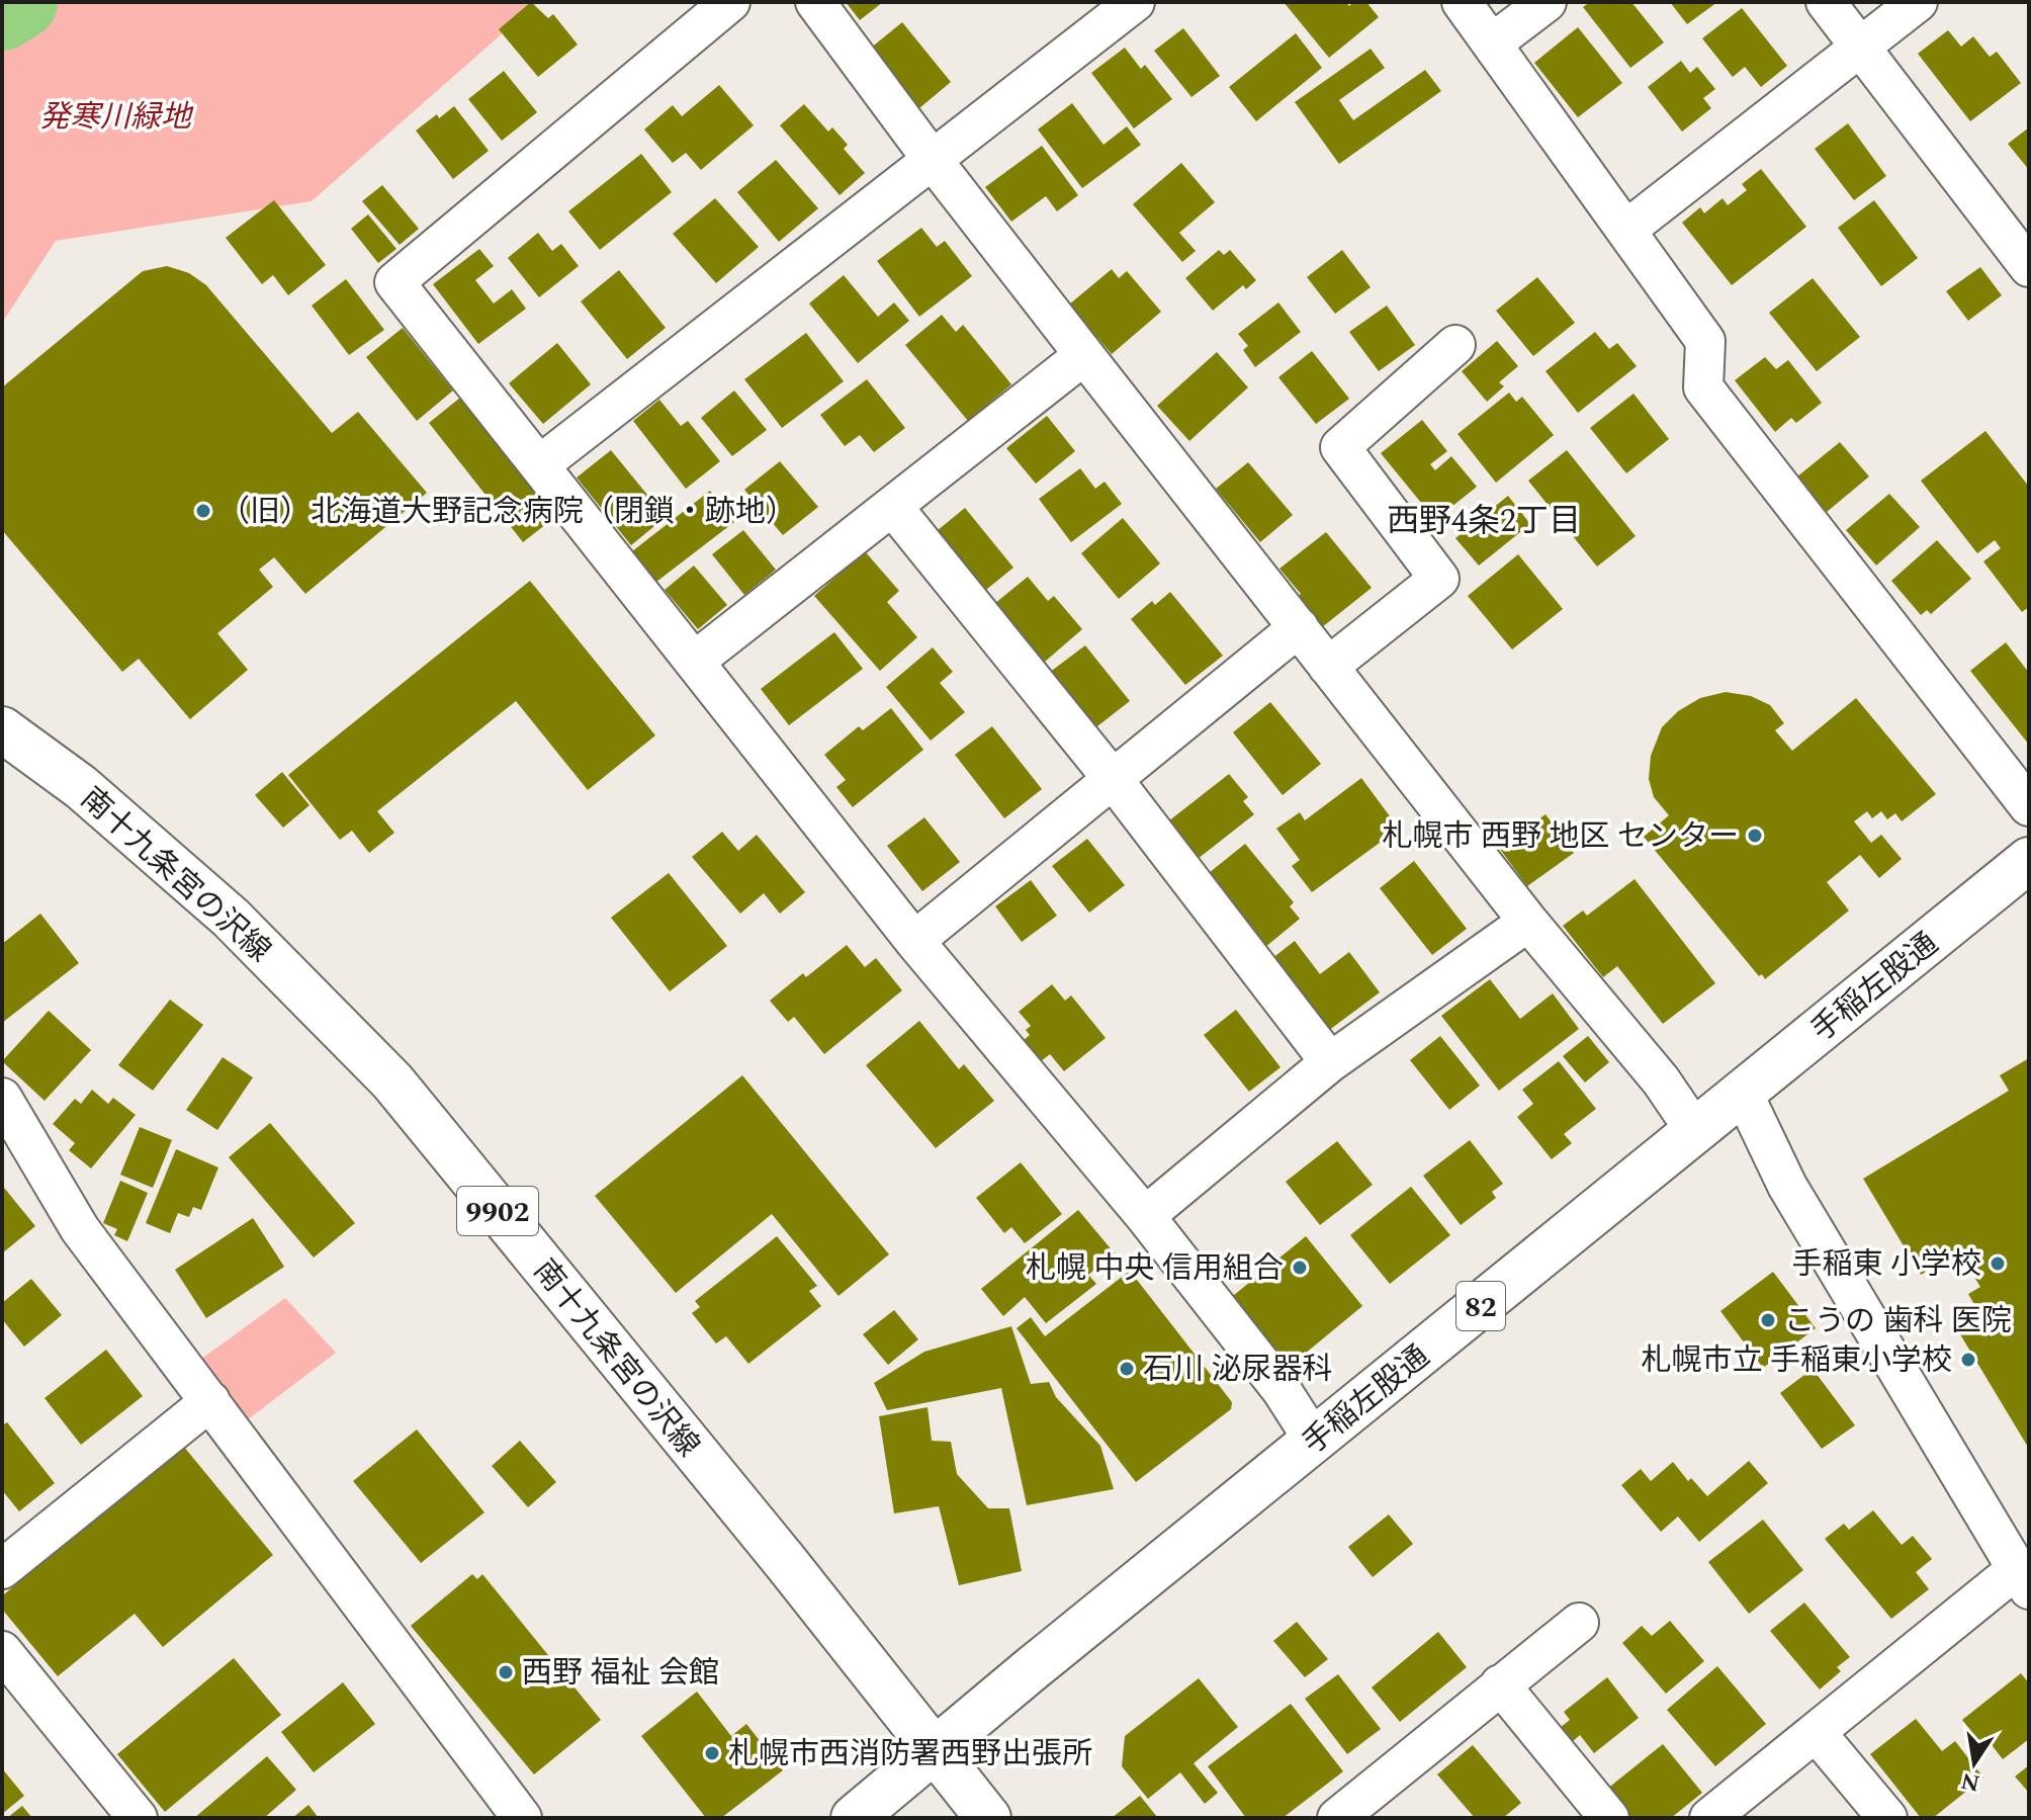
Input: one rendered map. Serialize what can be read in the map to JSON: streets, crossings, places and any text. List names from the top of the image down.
{
  "streets": {
    "main road": [
      "南十九条宮の沢線",
      "手稲左股通",
      "9902",
      "82"
    ]
  },
  "crossings": [
    ["南十九条宮の沢線", "手稲左股通"]
  ],
  "districts": ["西野4条2丁目"],
  "parks": ["発寒川緑地"],
  "places": [
    "（旧）北海道大野記念病院（閉鎖・跡地）",
    "札幌市 西野 地区 センター",
    "手稲東 小学校",
    "札幌 中央 信用組合",
    "こうの 歯科 医院",
    "札幌市立 手稲東小学校",
    "石川 泌尿器科",
    "西野 福祉 会館",
    "札幌市西消防署西野出張所"
  ],
  "north": "bottom"
}
